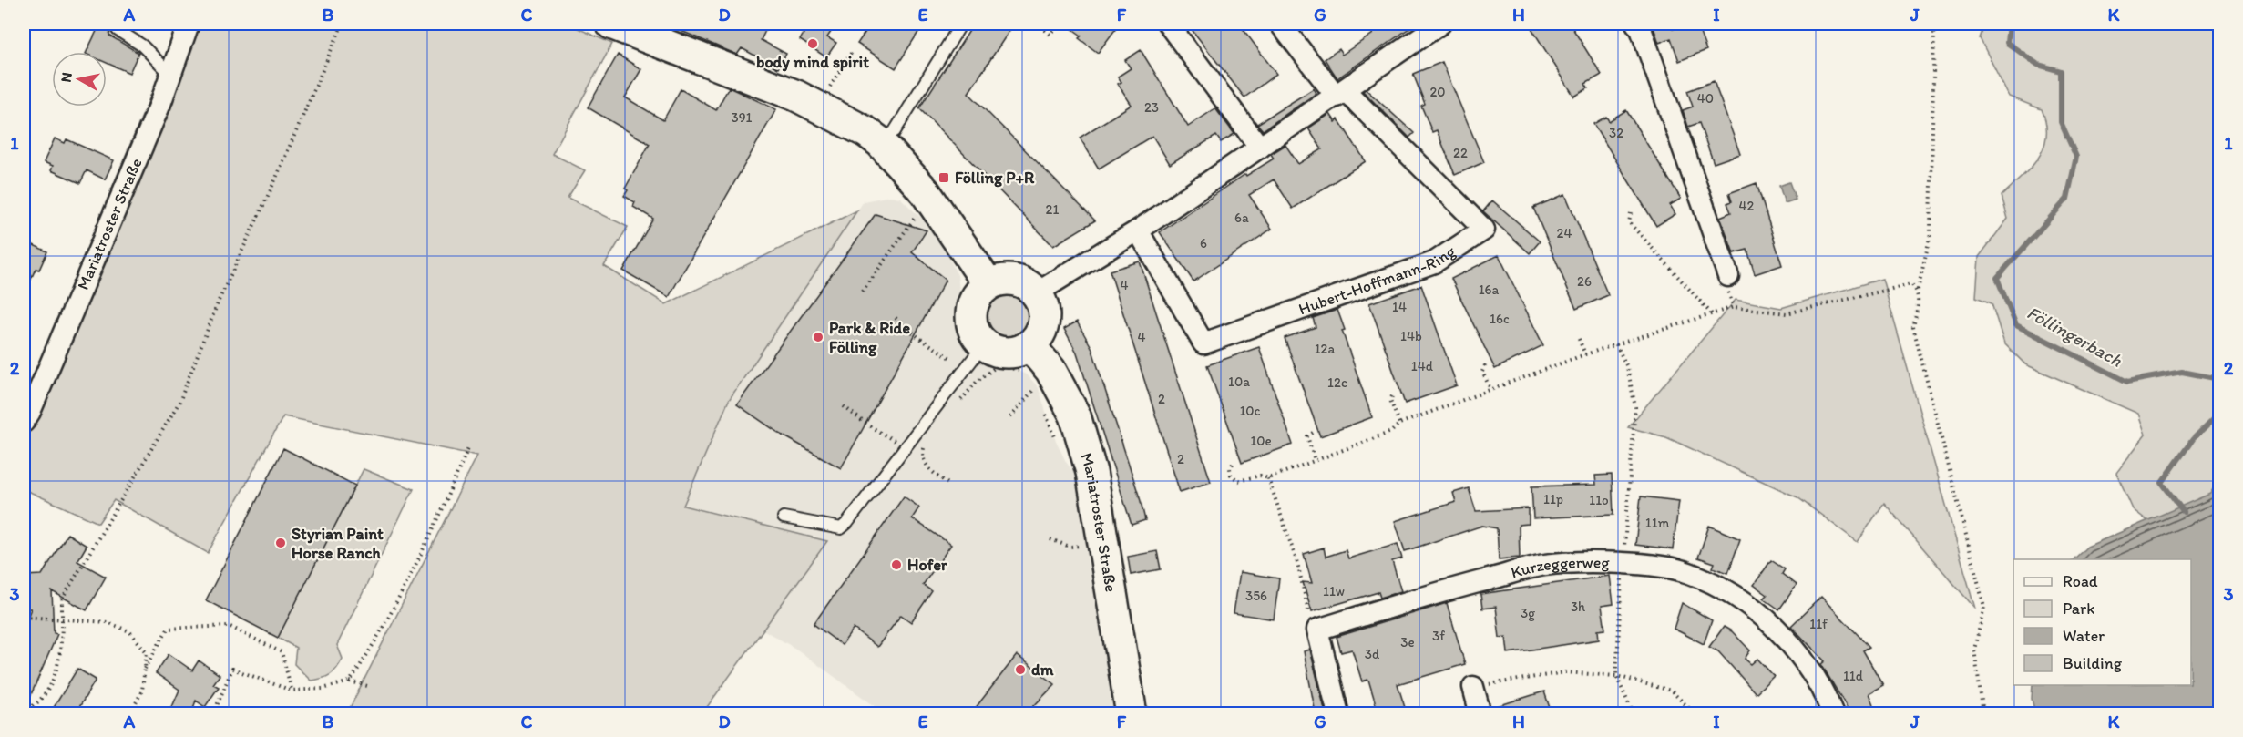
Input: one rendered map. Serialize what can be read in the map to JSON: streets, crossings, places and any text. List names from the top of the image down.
{
  "streets": {
    "main road": ["Mariatroster Straße"],
    "street": ["Hubert-Hoffmann-Ring", "Kurzeggerweg"]
  },
  "water": ["Föllingerbach"],
  "places": {
    "other": [
      "body mind spirit",
      "Park & Ride Fölling",
      "Styrian Paint Horse Ranch",
      "Hofer",
      "dm"
    ],
    "transit": ["Fölling P+R"]
  },
  "house_numbers": [
    "20",
    "40",
    "23",
    "391",
    "32",
    "22",
    "42",
    "21",
    "6a",
    "24",
    "6",
    "26",
    "4",
    "16a",
    "14",
    "16c",
    "14b",
    "4",
    "12a",
    "14d",
    "10a",
    "12c",
    "2",
    "10c",
    "10e",
    "2",
    "11p",
    "11o",
    "11m",
    "11w",
    "356",
    "3h",
    "3g",
    "11f",
    "3f",
    "3e",
    "3d",
    "11d"
  ],
  "legend": [
    "Road",
    "Park",
    "Water",
    "Building"
  ],
  "north": "left",
  "grid": {
    "columns": [
      "A",
      "B",
      "C",
      "D",
      "E",
      "F",
      "G",
      "H",
      "I",
      "J",
      "K"
    ],
    "rows": ["1", "2", "3"]
  }
}
